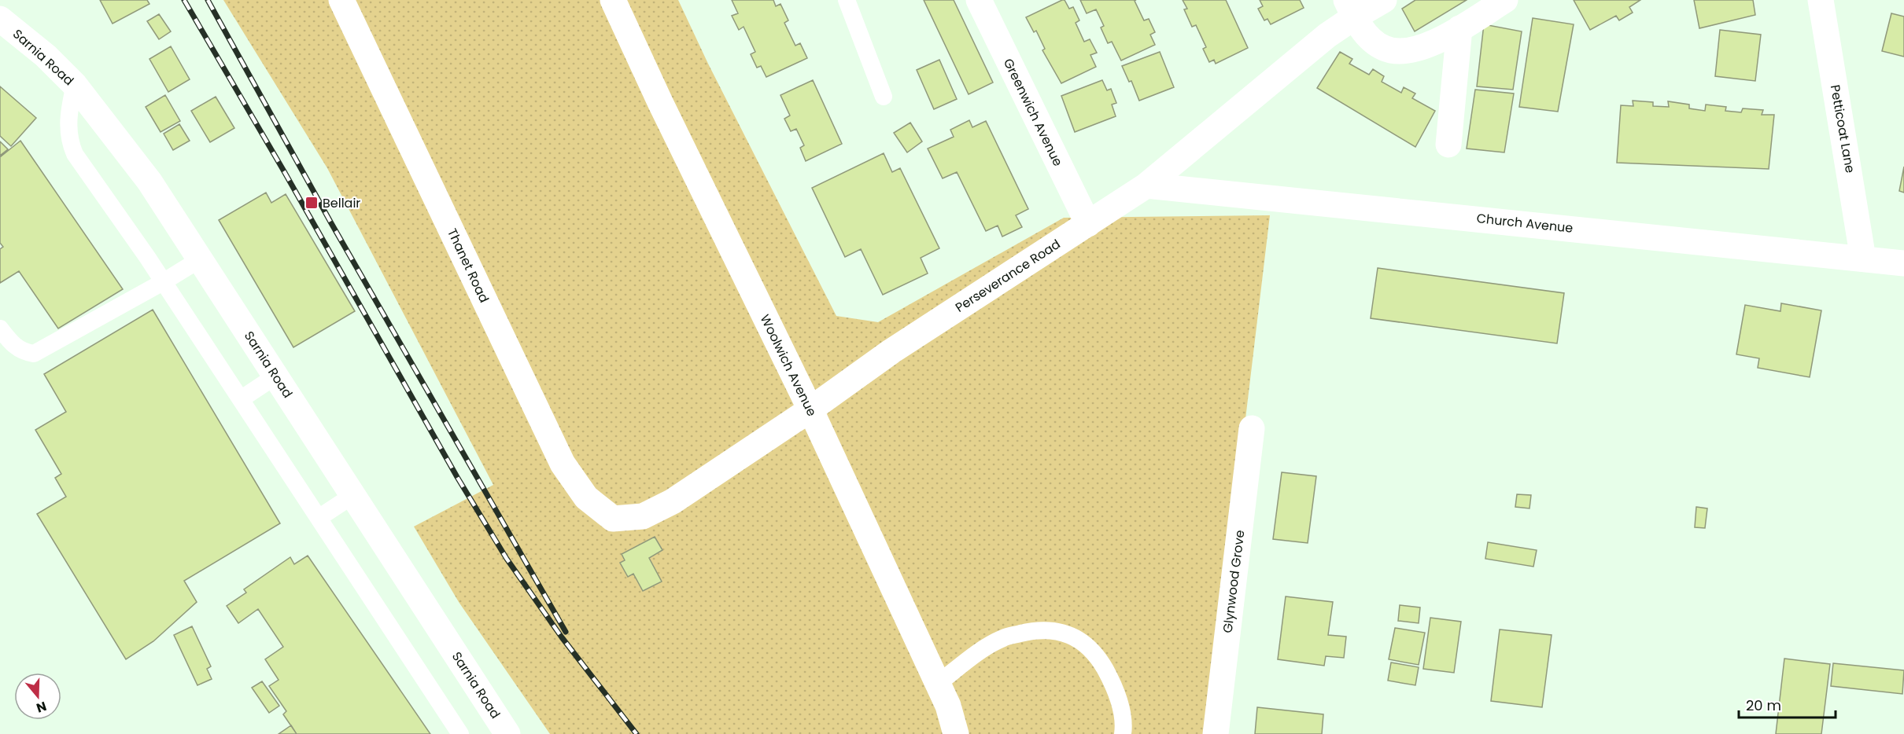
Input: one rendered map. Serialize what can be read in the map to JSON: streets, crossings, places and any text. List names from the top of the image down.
{
  "streets": {
    "street": [
      "Sarnia Road",
      "Greenwich Avenue",
      "Petticoat Lane",
      "Church Avenue",
      "Thanet Road",
      "Perseverance Road",
      "Woolwich Avenue",
      "Glynwood Grove"
    ]
  },
  "crossings": [
    ["Greenwich Avenue", "Perseverance Road"],
    ["Petticoat Lane", "Church Avenue"],
    ["Church Avenue", "Perseverance Road"],
    ["Thanet Road", "Perseverance Road"],
    ["Perseverance Road", "Woolwich Avenue"]
  ],
  "places": {
    "transit": ["Bellair"]
  },
  "scale_bar": "20 m",
  "north": "bottom"
}
